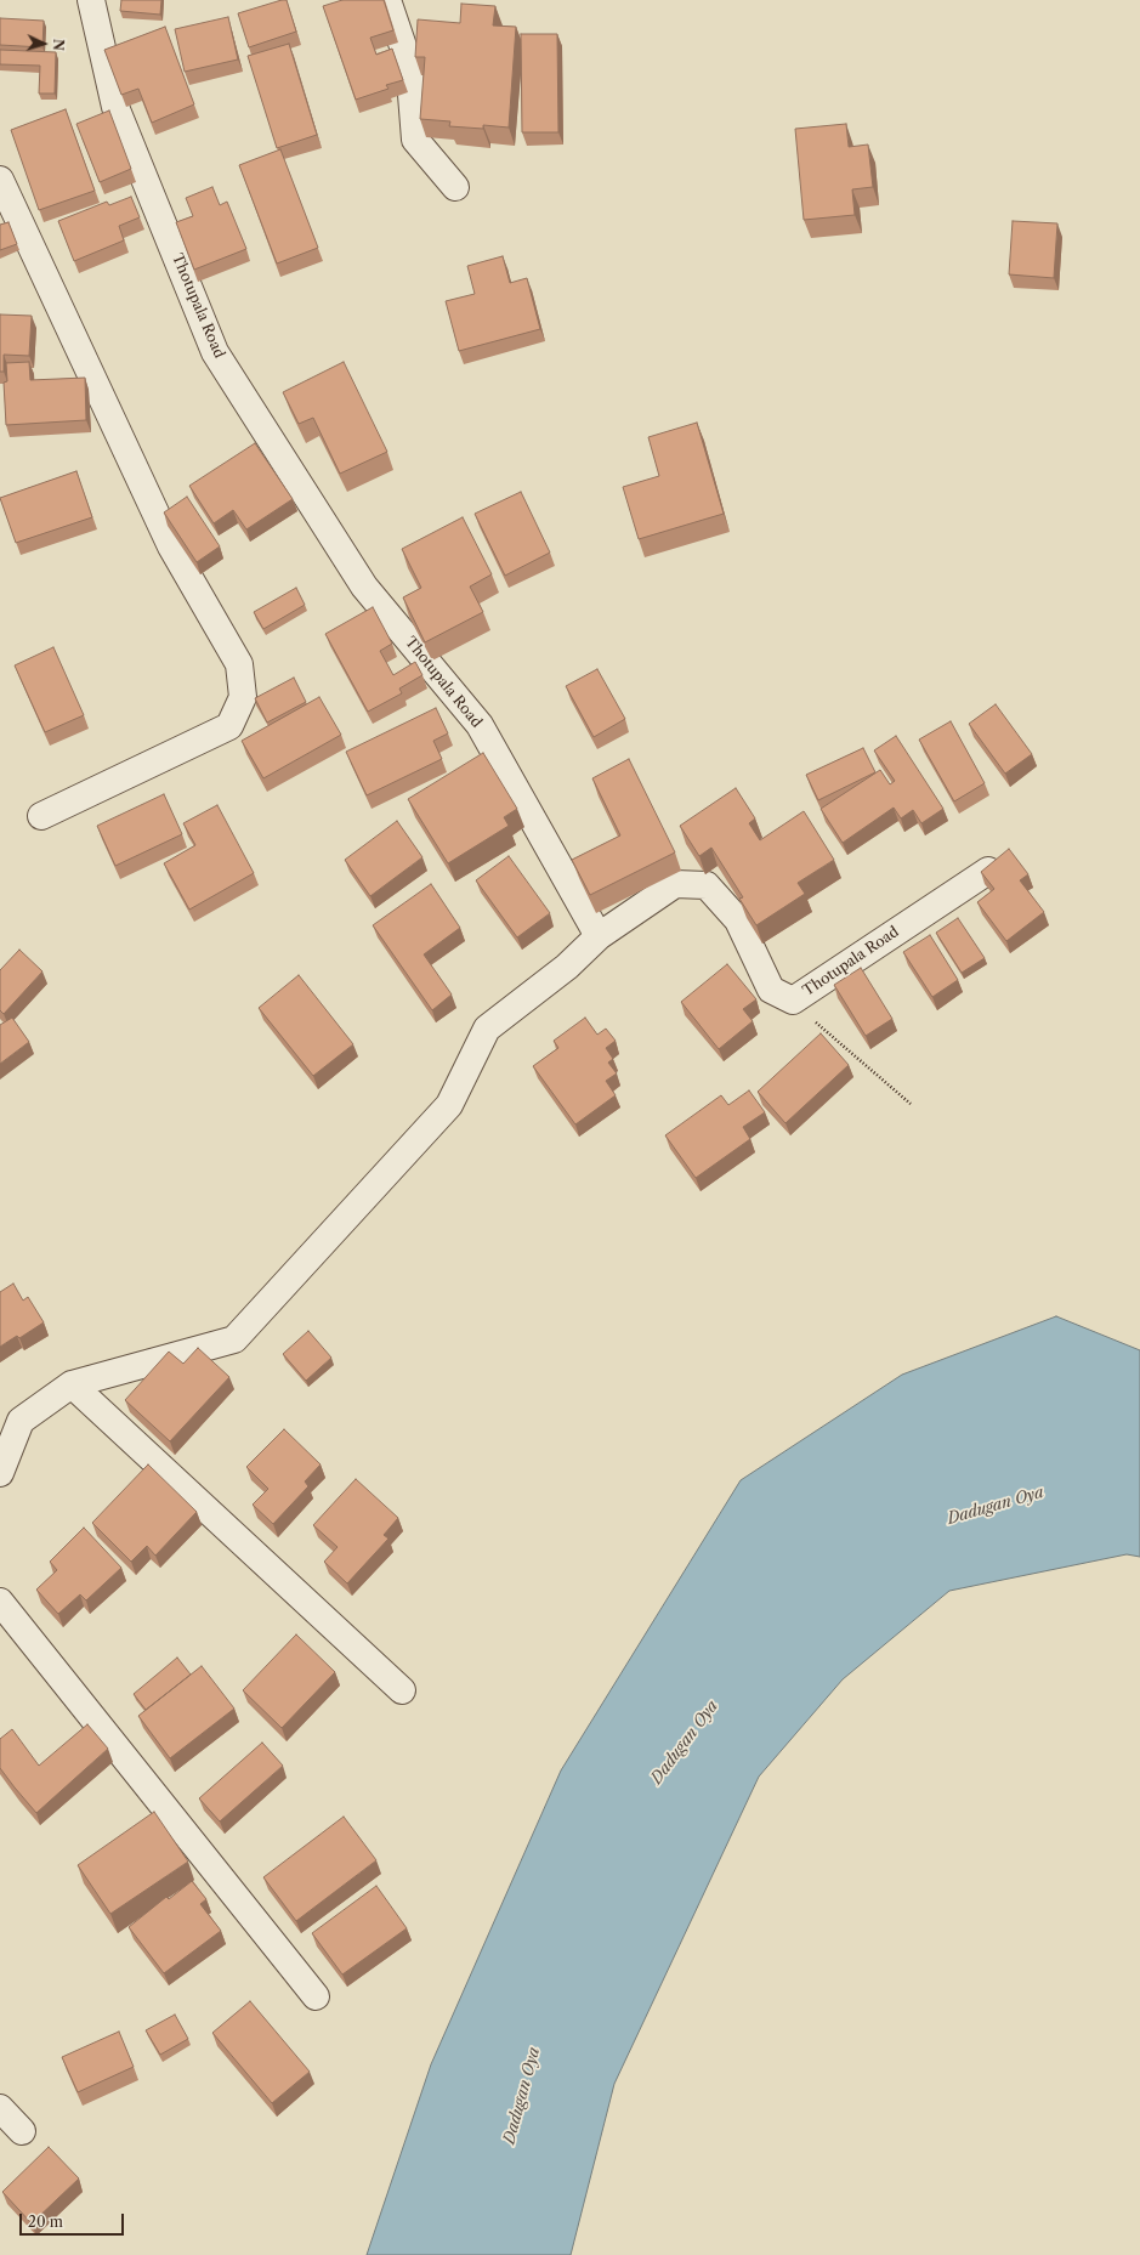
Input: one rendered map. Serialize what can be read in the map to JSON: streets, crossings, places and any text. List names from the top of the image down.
{
  "streets": {
    "street": ["Thotupala Road"]
  },
  "water": ["Dadugan Oya"],
  "scale_bar": "20 m",
  "north": "right"
}
